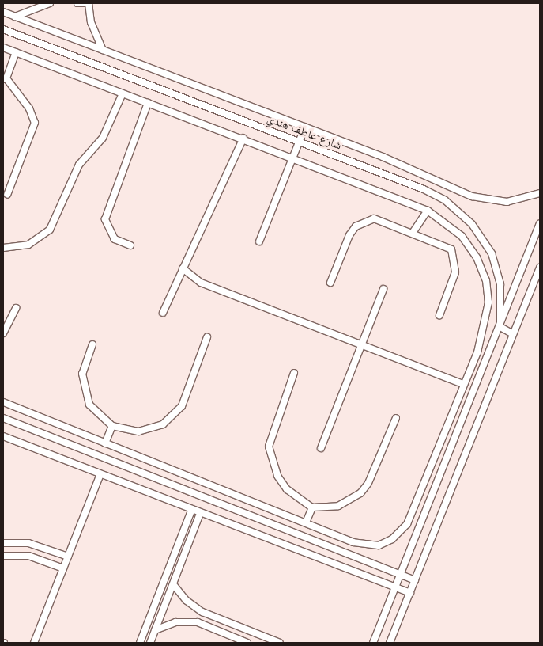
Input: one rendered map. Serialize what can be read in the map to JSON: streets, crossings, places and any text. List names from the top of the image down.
{
  "streets": {
    "street": ["شارع عاطف هندي"]
  }
}
